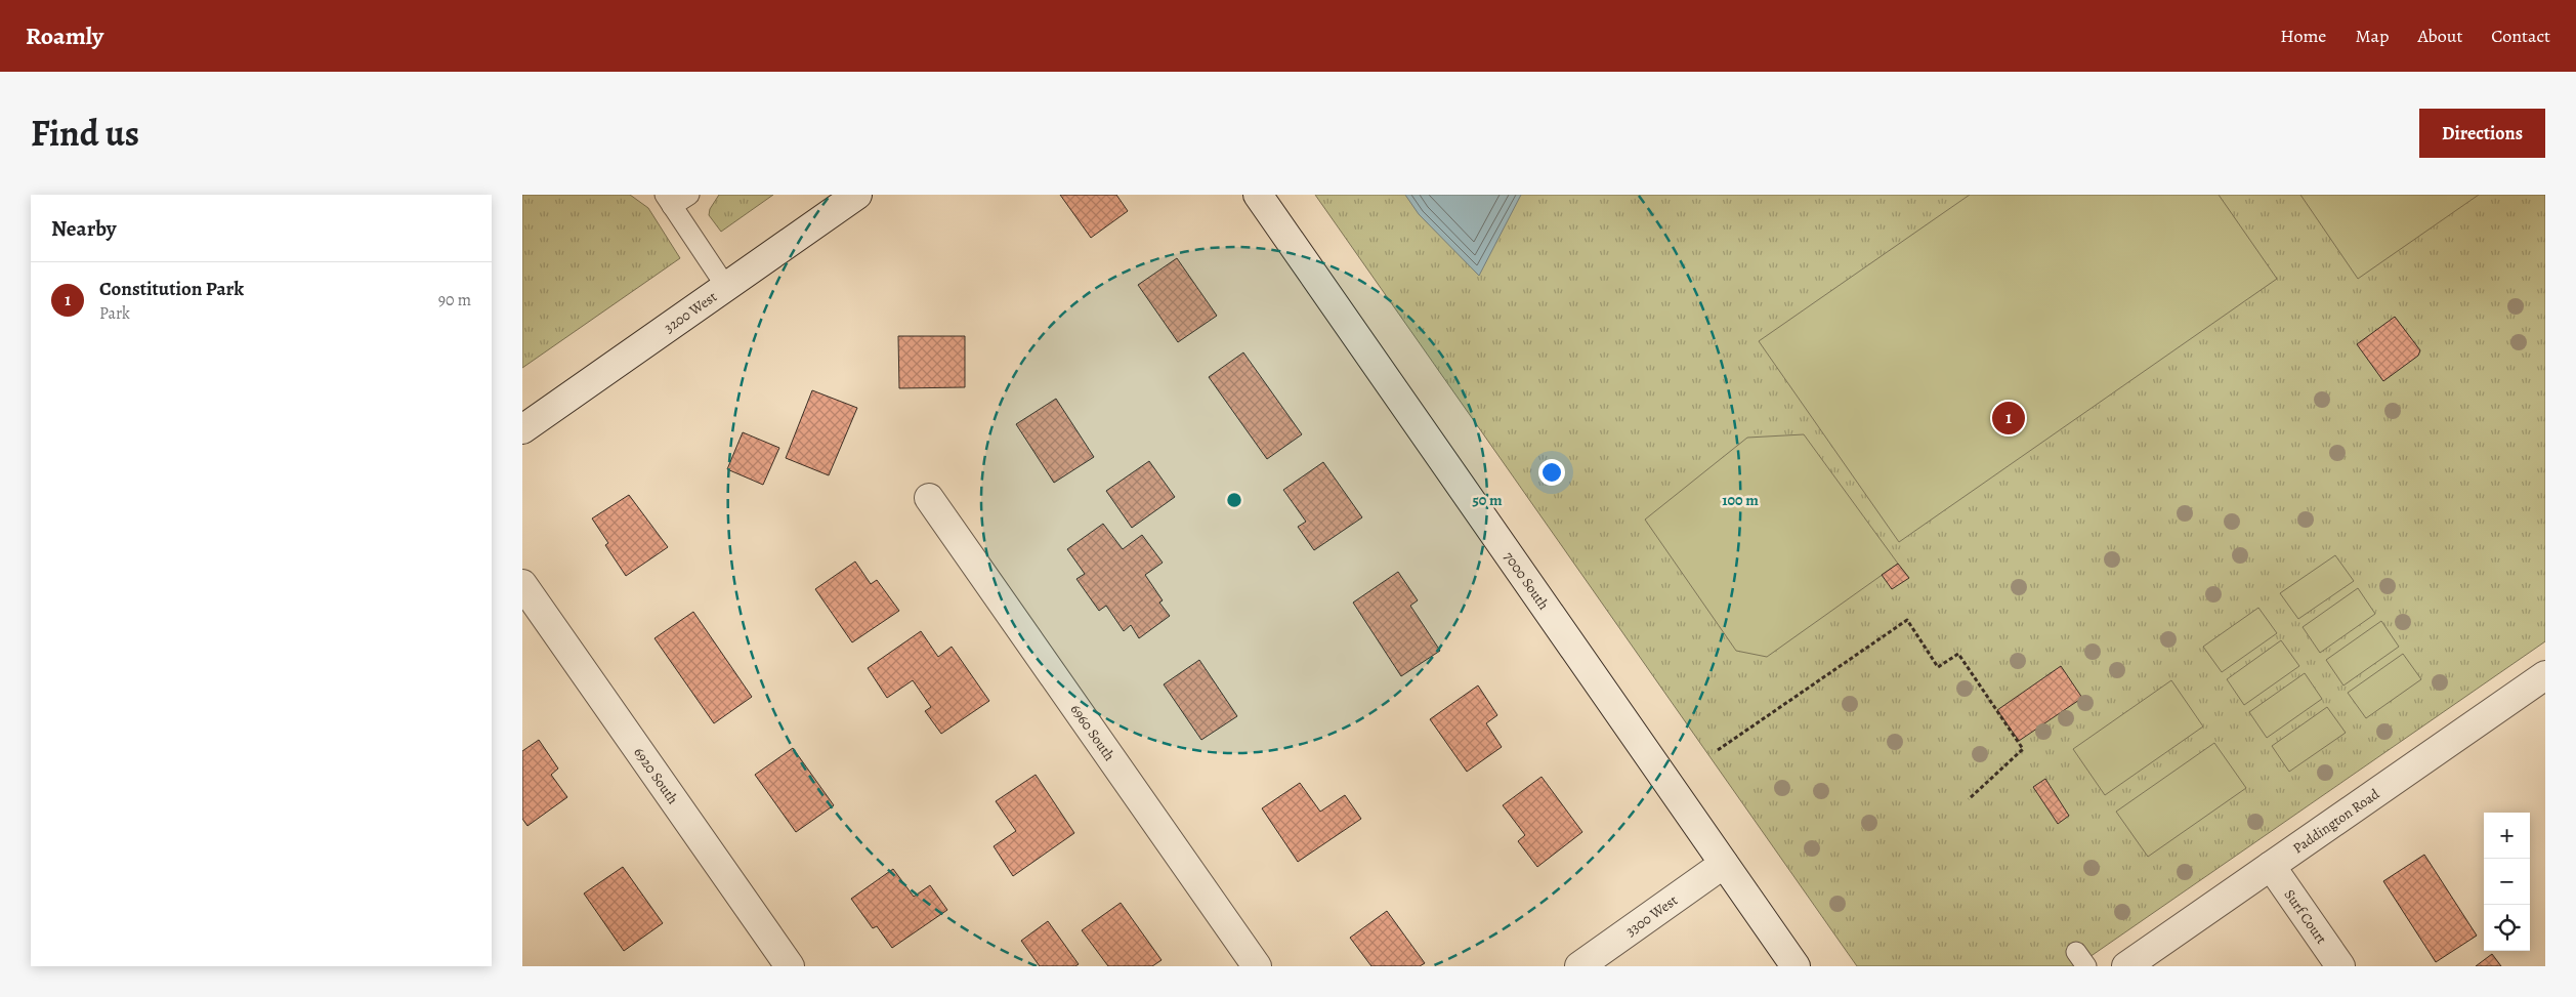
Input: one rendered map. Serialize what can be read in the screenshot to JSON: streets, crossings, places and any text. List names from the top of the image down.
{
  "streets": {
    "street": [
      "3200 West",
      "7000 South",
      "6960 South",
      "6920 South",
      "Paddington Road",
      "3300 West",
      "Surf Court"
    ]
  },
  "crossings": [
    ["7000 South", "3300 West"],
    ["Paddington Road", "Surf Court"]
  ],
  "page": {
    "header": "Roamly",
    "nav": [
      "Home",
      "Map",
      "About",
      "Contact"
    ],
    "title": "Find us",
    "buttons": "Directions",
    "heading": "Nearby",
    "list": [
      {
        "mark": "1",
        "name": "Constitution Park",
        "note": "Park",
        "value": "90 m"
      }
    ],
    "pins": "1",
    "map_buttons": ["+", "−"]
  },
  "rings": ["50 m", "100 m"]
}
